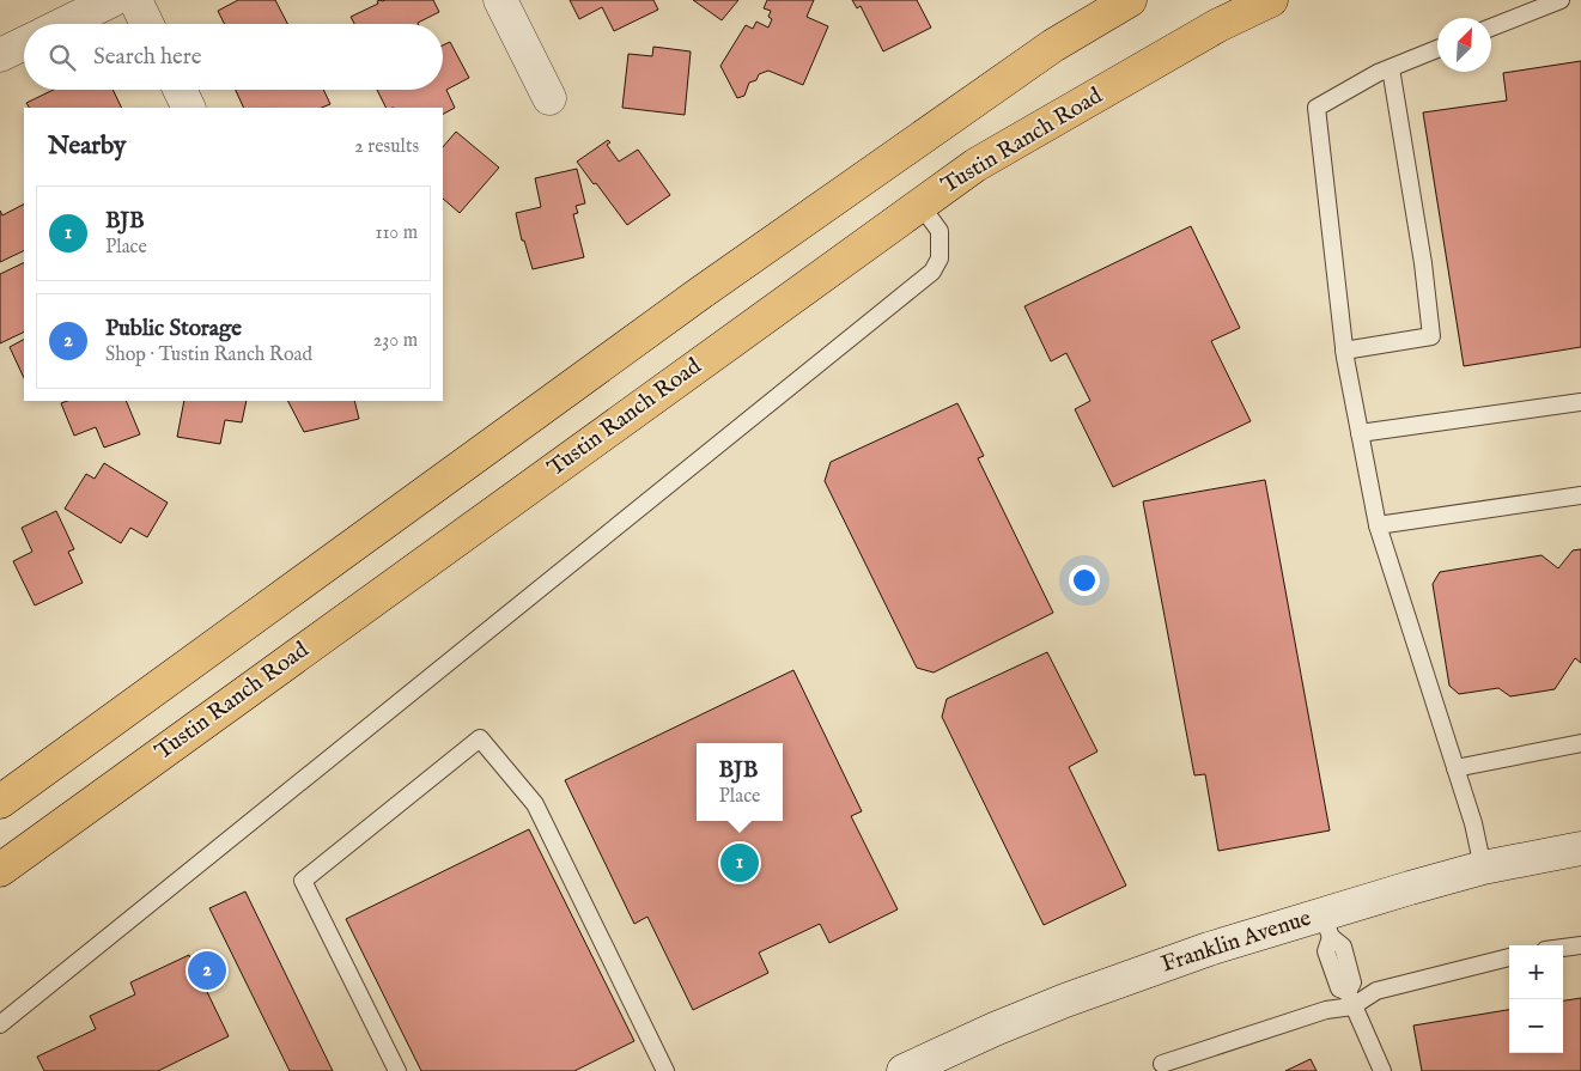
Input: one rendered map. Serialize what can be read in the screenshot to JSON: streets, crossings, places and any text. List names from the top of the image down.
{
  "streets": {
    "main road": ["Tustin Ranch Road"],
    "street": ["Franklin Avenue"]
  },
  "north": "top right",
  "page": {
    "search": "Search here",
    "heading": ["Nearby", "2 results"],
    "list": [
      {
        "mark": "1",
        "name": "BJB",
        "note": "Place",
        "value": "110 m"
      },
      {
        "mark": "2",
        "name": "Public Storage",
        "note": "Shop · Tustin Ranch Road",
        "value": "230 m"
      }
    ],
    "popup": ["BJB", "Place"],
    "pins": ["1", "2"],
    "map_buttons": ["+", "−"]
  }
}
